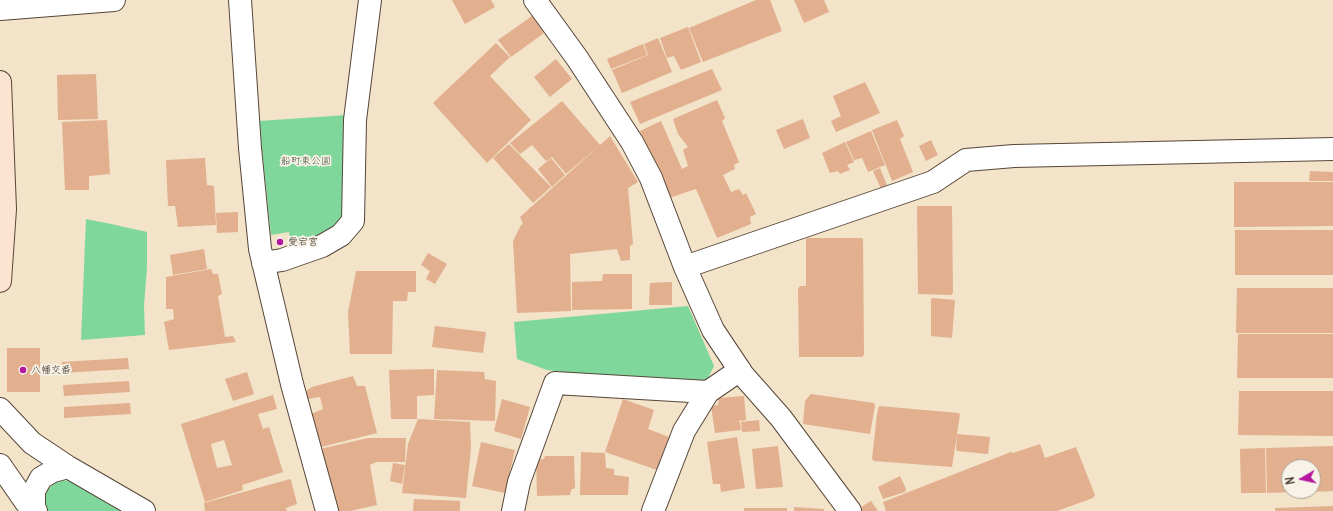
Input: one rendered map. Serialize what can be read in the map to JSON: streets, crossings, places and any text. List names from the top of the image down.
{
  "parks": ["船町東公園"],
  "places": ["愛宕宮", "八幡交番"],
  "north": "left"
}
